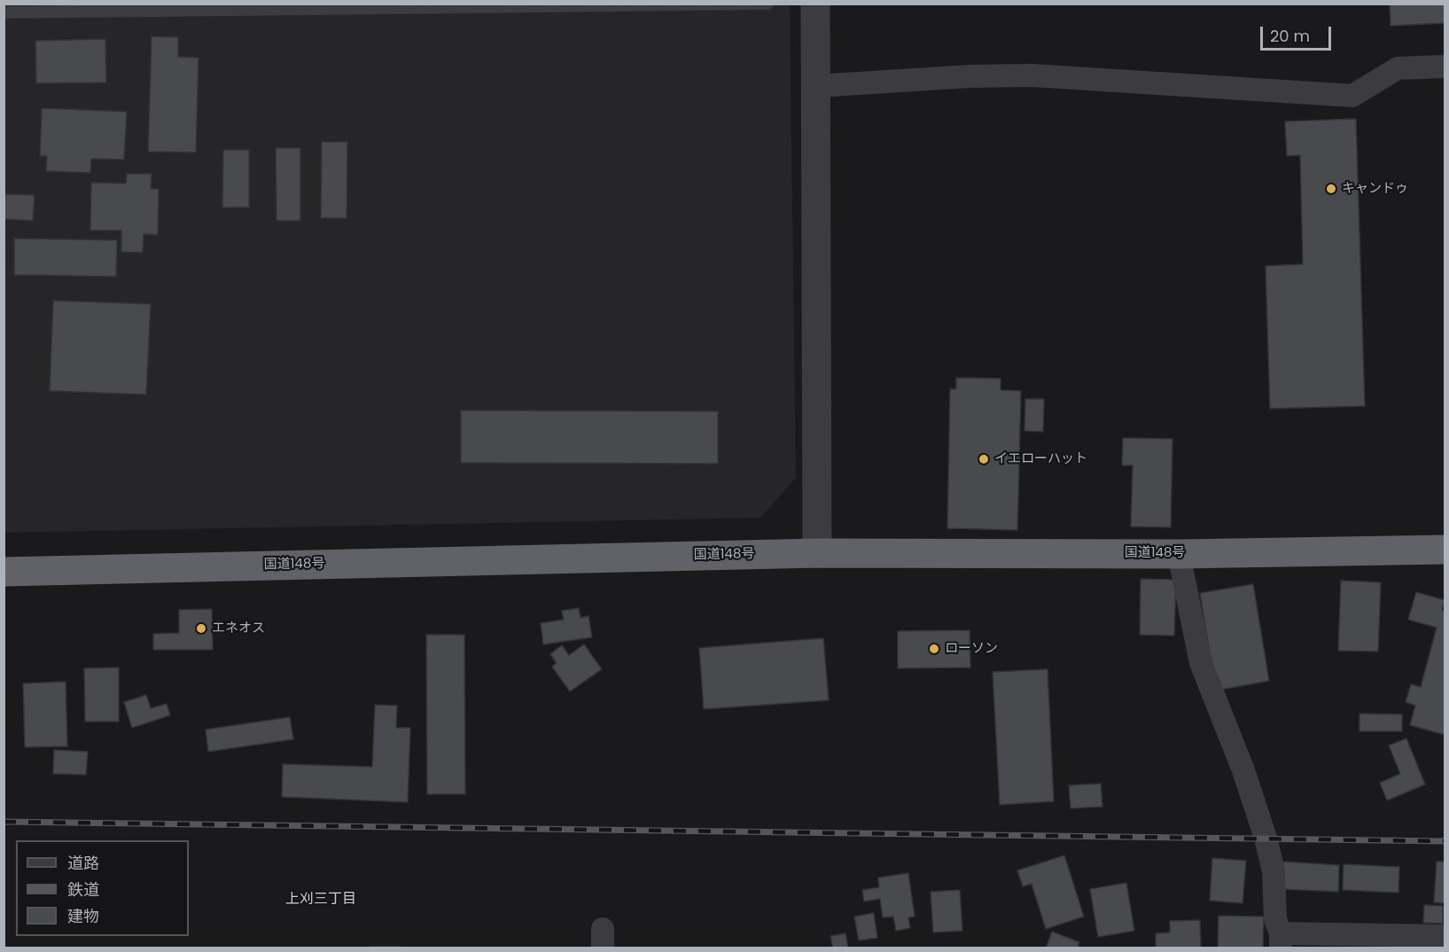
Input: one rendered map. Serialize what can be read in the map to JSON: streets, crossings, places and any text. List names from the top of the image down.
{
  "streets": {
    "highway": ["国道148号"]
  },
  "districts": ["上刈三丁目"],
  "places": [
    "キャンドゥ",
    "イエローハット",
    "エネオス",
    "ローソン"
  ],
  "legend": ["道路", "鉄道", "建物"],
  "scale_bar": "20 m"
}
